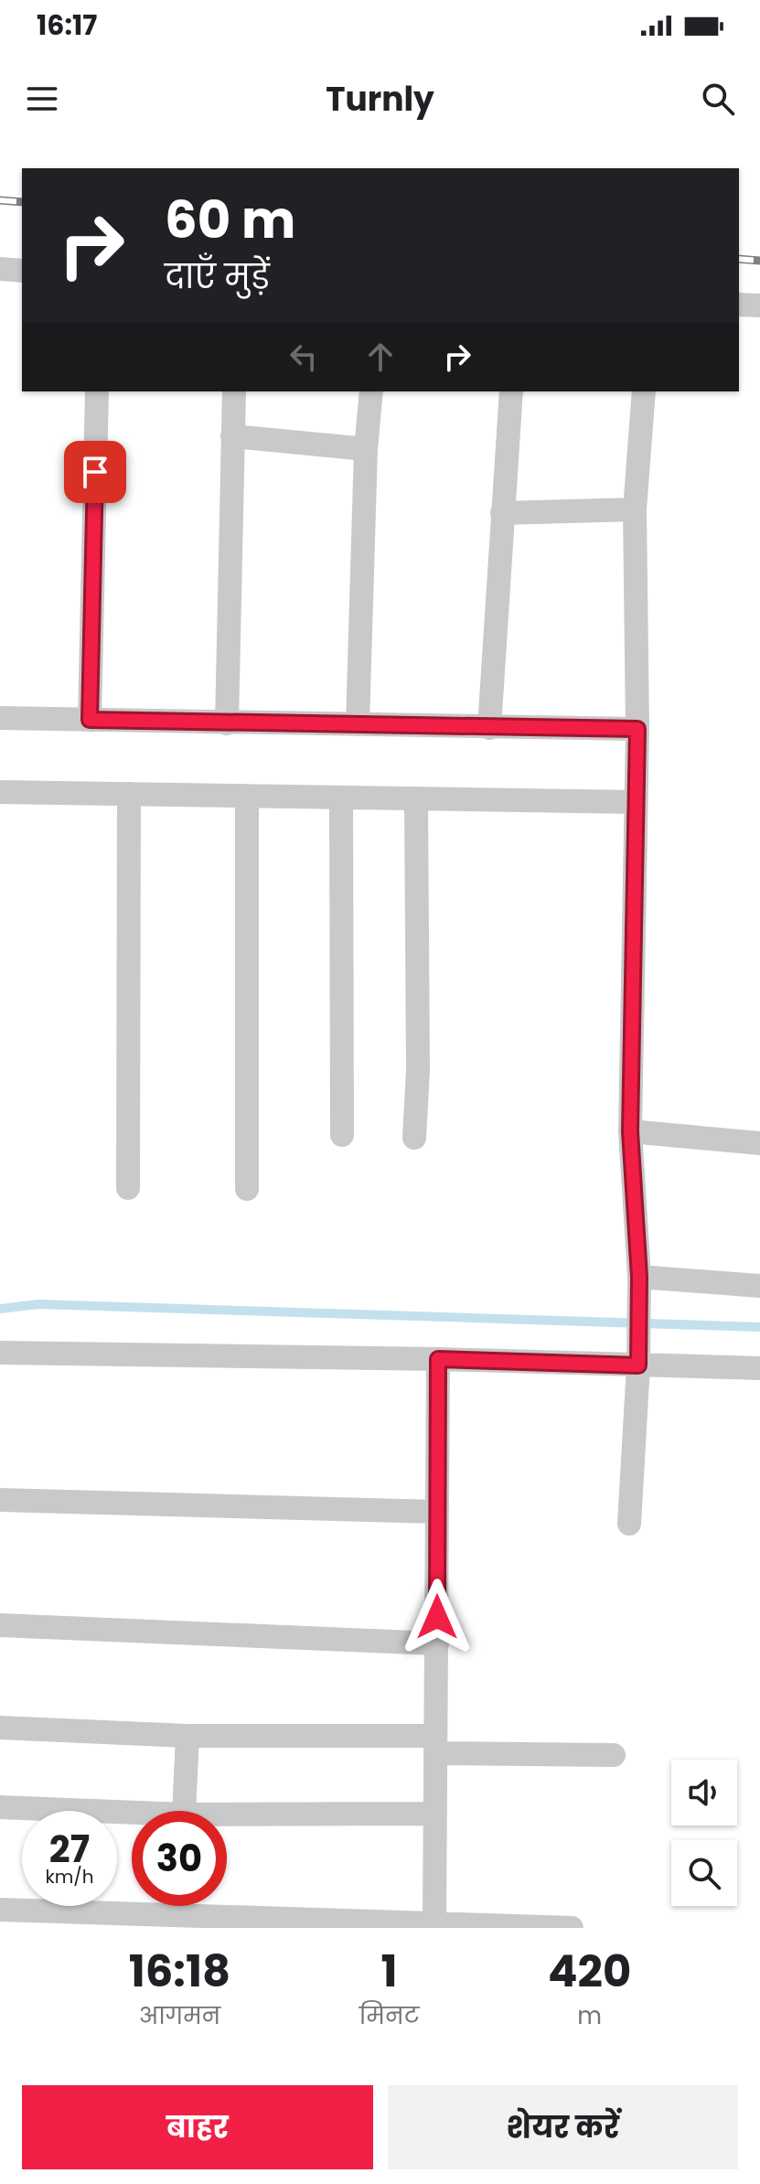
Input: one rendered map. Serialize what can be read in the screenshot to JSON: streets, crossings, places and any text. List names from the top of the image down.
{
  "page": {
    "status": "16:17",
    "header": "Turnly",
    "turn": ["60 m", "दाएँ मुड़ें"],
    "speed": "27 km/h",
    "limit": "30",
    "eta": [
      "16:18",
      "आगमन",
      "1",
      "मिनट",
      "420",
      "m"
    ],
    "buttons": ["बाहर", "शेयर करें"]
  }
}
